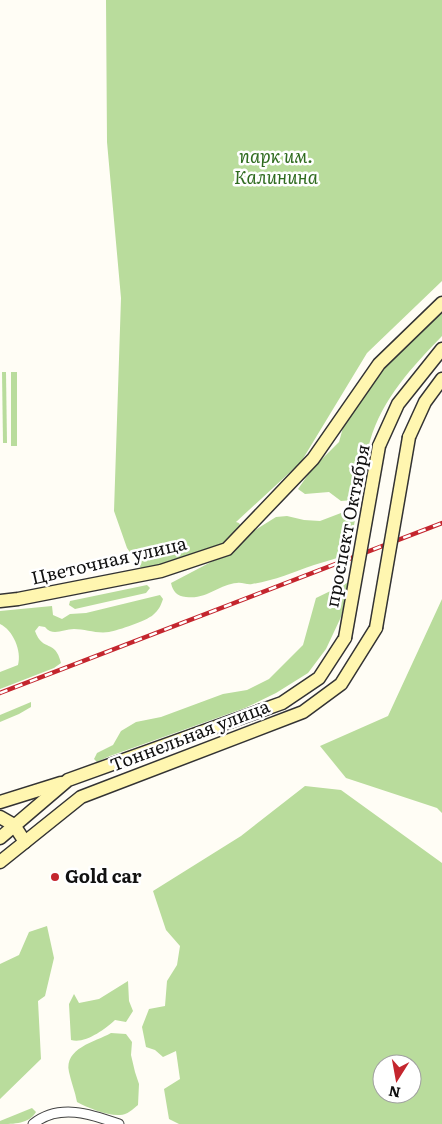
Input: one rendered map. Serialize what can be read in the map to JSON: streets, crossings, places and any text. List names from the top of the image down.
{
  "streets": {
    "main road": ["проспект Октября", "Цветочная улица", "Тоннельная улица"]
  },
  "crossings": [
    ["проспект Октября", "Тоннельная улица"]
  ],
  "parks": ["парк им. Калинина"],
  "places": ["Gold car"],
  "north": "bottom"
}
